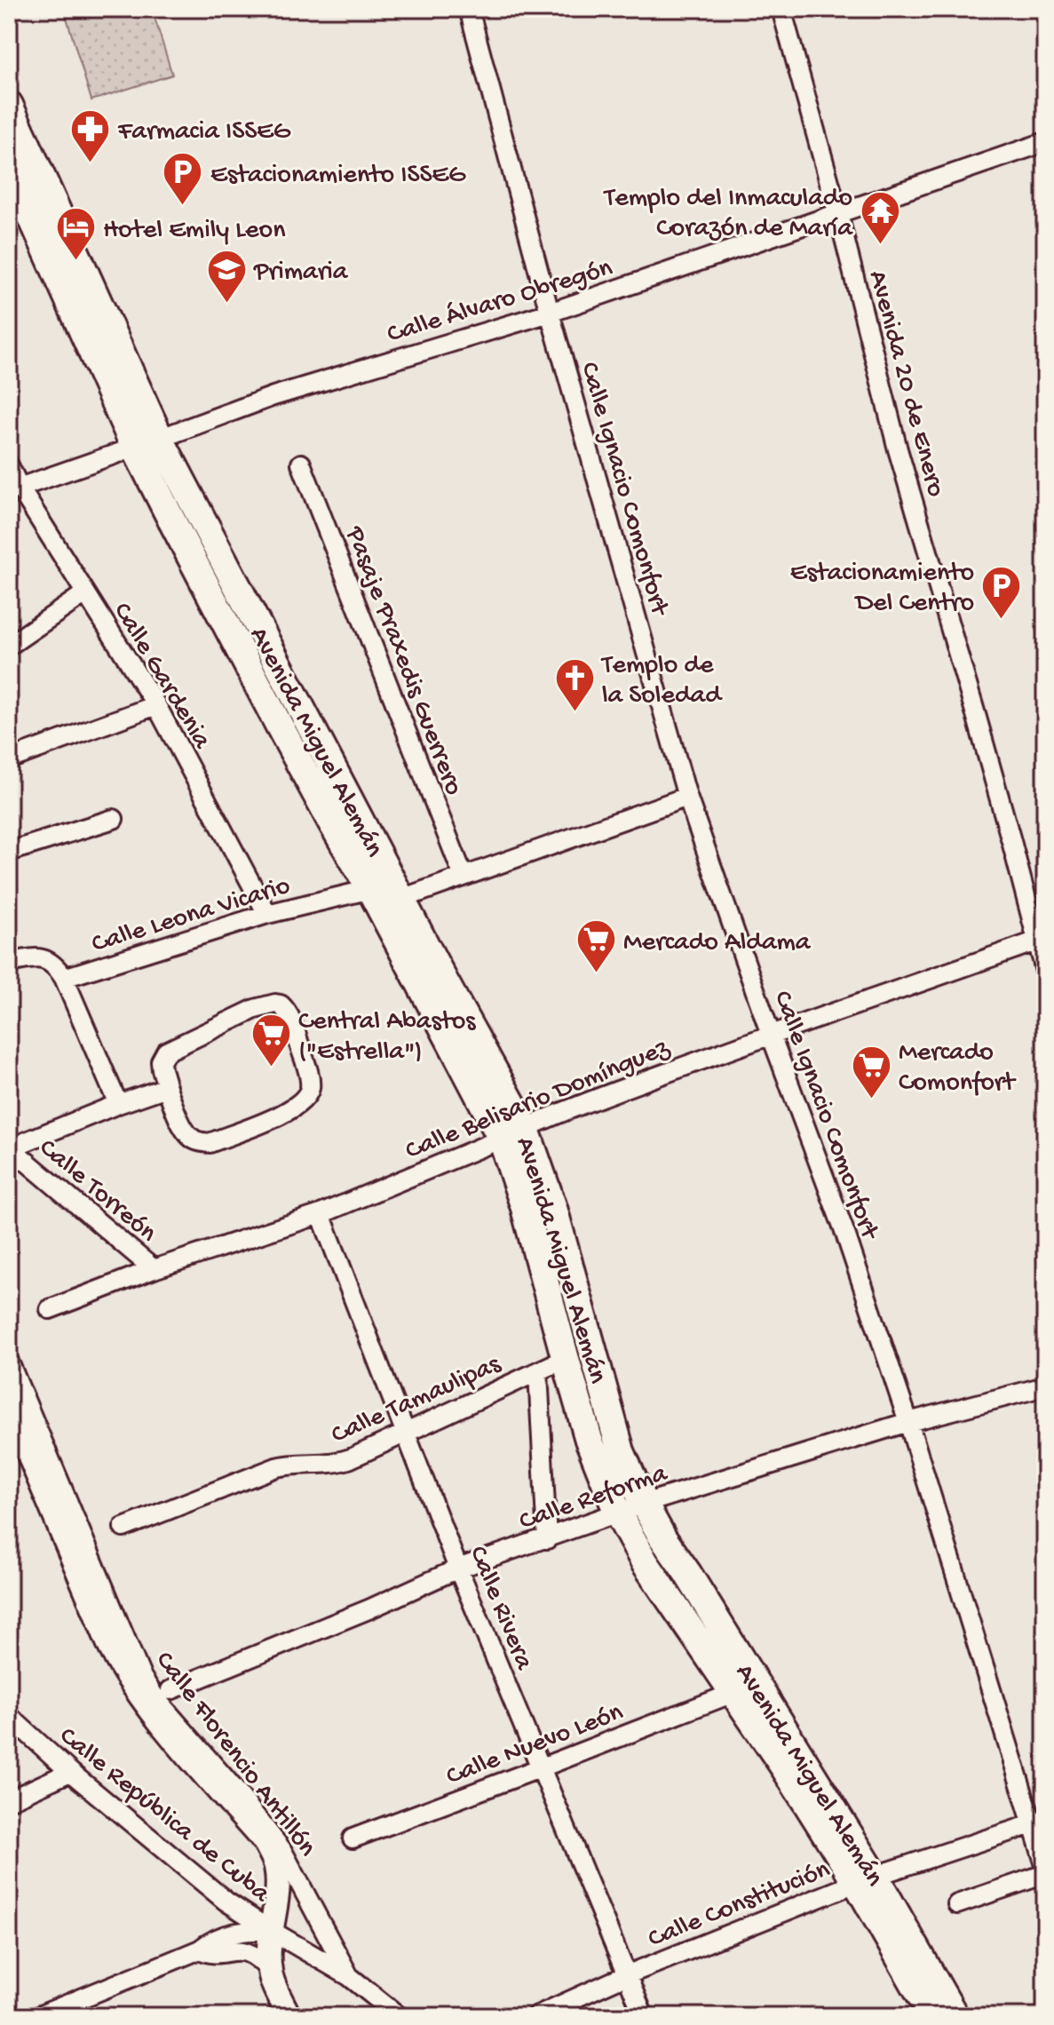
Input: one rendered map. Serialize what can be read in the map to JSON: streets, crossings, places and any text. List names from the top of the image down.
{
  "streets": {
    "main road": ["Avenida Miguel Alemán"],
    "street": [
      "Calle Álvaro Obregón",
      "Avenida 20 de Enero",
      "Calle Ignacio Comonfort",
      "Pasaje Praxedis Guerrero",
      "Calle Gardenia",
      "Calle Leona Vicario",
      "Calle Belisario Domínguez",
      "Calle Torreón",
      "Calle Tamaulipas",
      "Calle Reforma",
      "Calle Rivera",
      "Calle Nuevo León",
      "Calle Florencio Antillón",
      "Calle República de Cuba",
      "Calle Constitución"
    ]
  },
  "crossings": [
    ["Calle Álvaro Obregón", "Avenida 20 de Enero"],
    ["Calle Álvaro Obregón", "Calle Ignacio Comonfort"],
    ["Calle Álvaro Obregón", "Calle Gardenia"],
    ["Calle Álvaro Obregón", "Avenida Miguel Alemán"],
    ["Avenida 20 de Enero", "Calle Belisario Domínguez"],
    ["Calle Ignacio Comonfort", "Calle Leona Vicario"],
    ["Calle Ignacio Comonfort", "Calle Belisario Domínguez"],
    ["Calle Ignacio Comonfort", "Calle Reforma"],
    ["Calle Ignacio Comonfort", "Calle Constitución"],
    ["Pasaje Praxedis Guerrero", "Calle Leona Vicario"],
    ["Calle Gardenia", "Calle Leona Vicario"],
    ["Avenida Miguel Alemán", "Calle Leona Vicario"],
    ["Avenida Miguel Alemán", "Calle Belisario Domínguez"],
    ["Avenida Miguel Alemán", "Calle Tamaulipas"],
    ["Avenida Miguel Alemán", "Calle Reforma"],
    ["Avenida Miguel Alemán", "Calle Nuevo León"],
    ["Avenida Miguel Alemán", "Calle Constitución"],
    ["Calle Belisario Domínguez", "Calle Torreón"],
    ["Calle Belisario Domínguez", "Calle Rivera"],
    ["Calle Tamaulipas", "Calle Rivera"],
    ["Calle Reforma", "Calle Rivera"],
    ["Calle Rivera", "Calle Nuevo León"],
    ["Calle Rivera", "Calle Constitución"],
    ["Calle Florencio Antillón", "Calle República de Cuba"]
  ],
  "places": {
    "pharmacy": ["Farmacia ISSEG"],
    "parking": ["Estacionamiento ISSEG", "Estacionamiento Del Centro"],
    "temple": ["Templo del Inmaculado Corazón de María"],
    "hotel": ["Hotel Emily Leon"],
    "school or university": ["Primaria"],
    "church": ["Templo de la Soledad"],
    "supermarket": ["Mercado Aldama", "Central Abastos (\"Estrella\")", "Mercado Comonfort"]
  }
}
